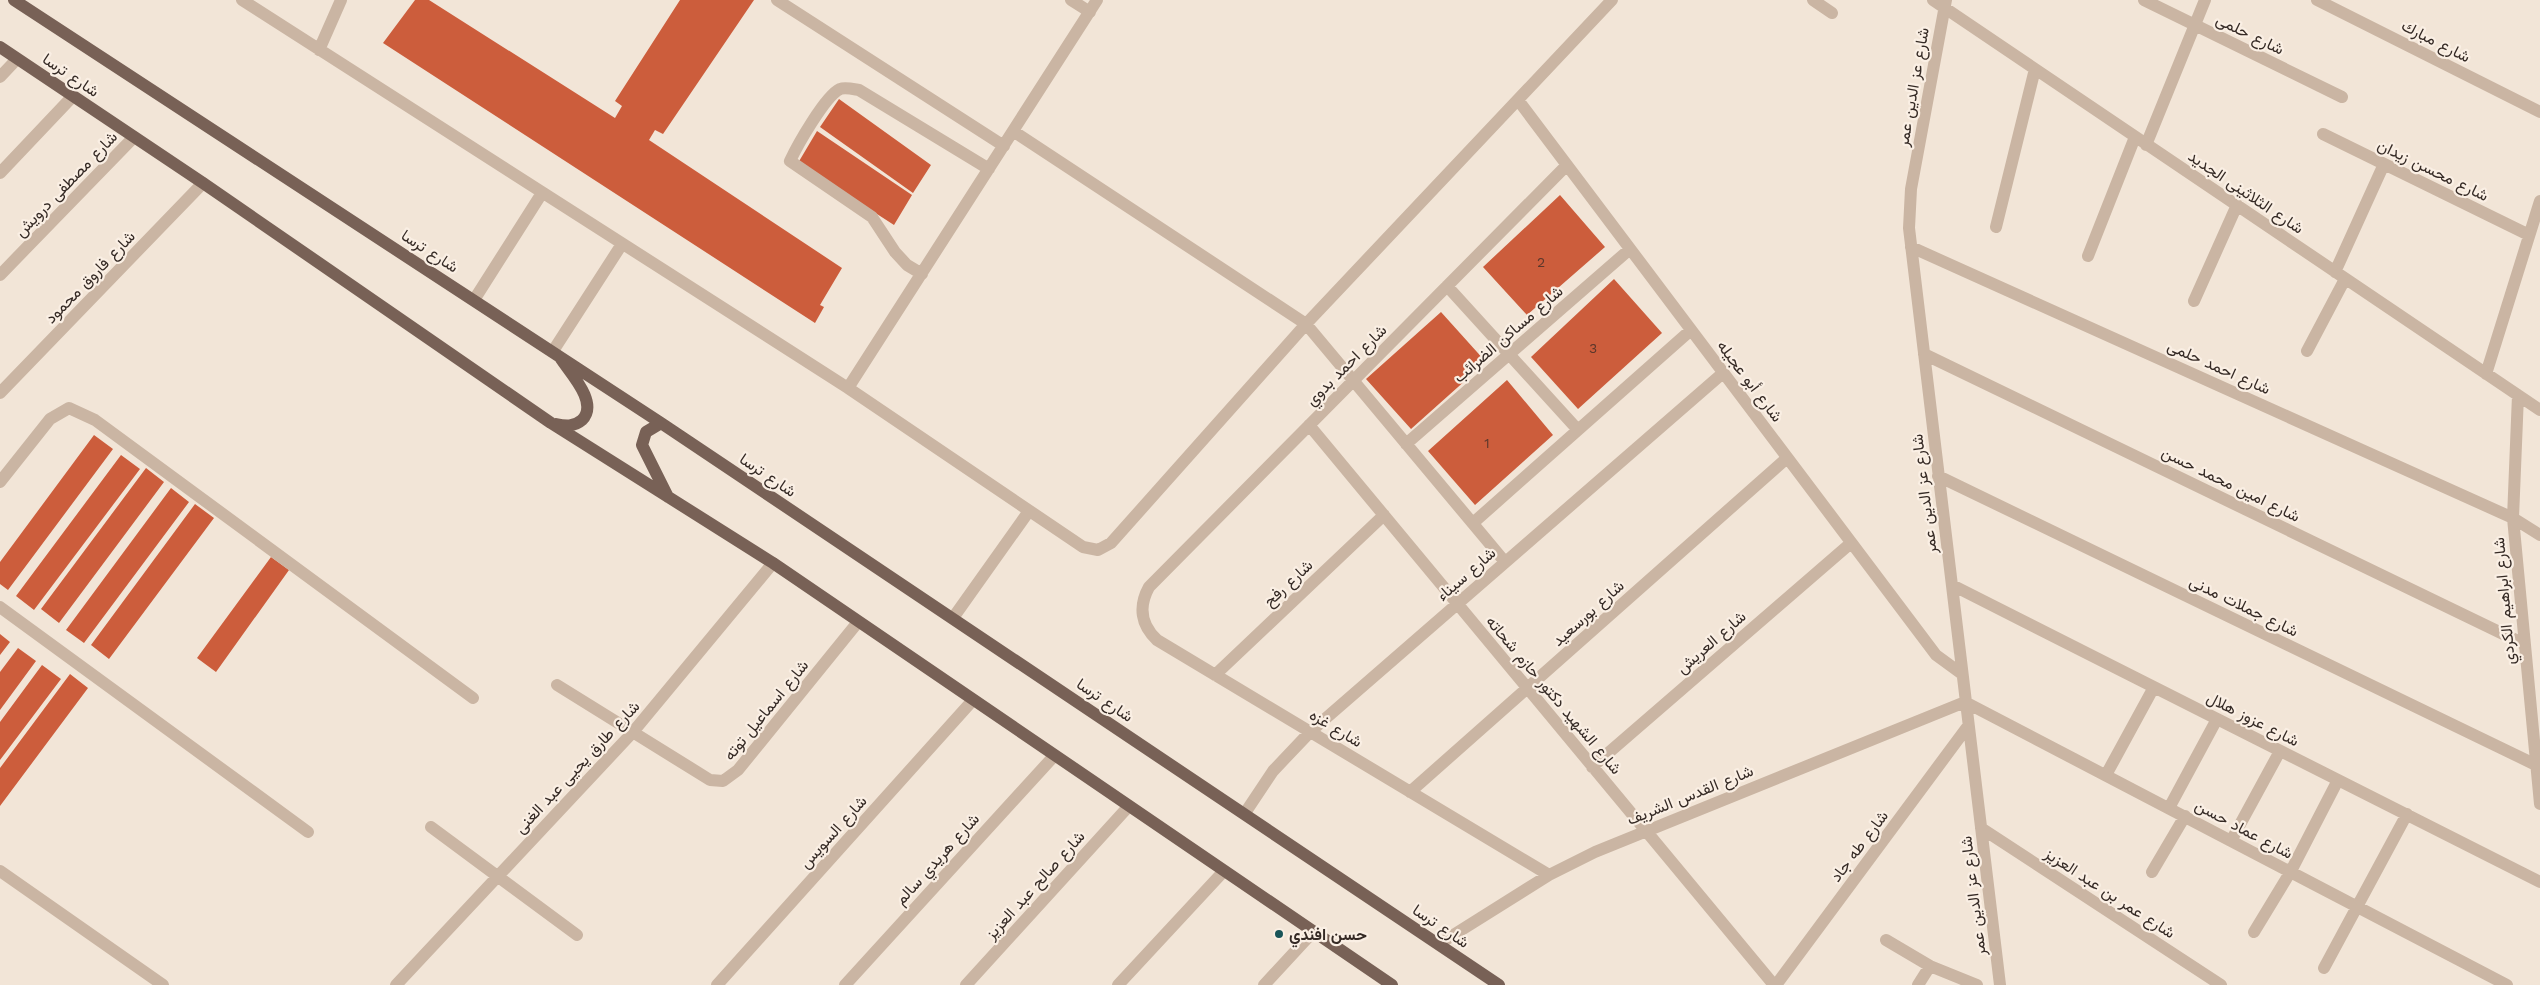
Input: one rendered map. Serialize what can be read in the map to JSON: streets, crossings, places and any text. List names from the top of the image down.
{
  "streets": {
    "main road": ["شارع ترسا"],
    "street": [
      "شارع حلمى",
      "شارع مبارك",
      "شارع عز الدين عمر",
      "شارع محسن زيدان",
      "شارع مصطفى درويش",
      "شارع الثلاثينى الجديد",
      "شارع فاروق محمود",
      "شارع مساكن الضرائب",
      "شارع احمد بدوي",
      "شارع احمد حلمى",
      "شارع أبو عجيله",
      "شارع امين محمد حسن",
      "شارع سيناء",
      "شارع رفح",
      "شارع ابراهيم الكردي",
      "شارع جملات مدنى",
      "شارع بورسعيد",
      "شارع العريش",
      "شارع الشهيد دكتور حازم شحاته",
      "شارع اسماعيل توته",
      "شارع عزوز هلال",
      "شارع غزه",
      "شارع طارق يحيى عبد الغنى",
      "شارع القدس الشريف",
      "شارع عماد حسن",
      "شارع السويس",
      "شارع طه جاد",
      "شارع هريدي سالم",
      "شارع صالح عبد العزيز",
      "شارع عمر بن عبد العزيز"
    ]
  },
  "crossings": [
    ["شارع ترسا", "شارع مصطفى درويش"],
    ["شارع ترسا", "شارع فاروق محمود"],
    ["شارع ترسا", "شارع سيناء"],
    ["شارع ترسا", "شارع اسماعيل توته"],
    ["شارع ترسا", "شارع طارق يحيى عبد الغنى"],
    ["شارع ترسا", "شارع القدس الشريف"],
    ["شارع ترسا", "شارع السويس"],
    ["شارع ترسا", "شارع هريدي سالم"],
    ["شارع ترسا", "شارع صالح عبد العزيز"],
    ["شارع عز الدين عمر", "شارع الثلاثينى الجديد"],
    ["شارع عز الدين عمر", "شارع احمد حلمى"],
    ["شارع عز الدين عمر", "شارع أبو عجيله"],
    ["شارع عز الدين عمر", "شارع امين محمد حسن"],
    ["شارع عز الدين عمر", "شارع جملات مدنى"],
    ["شارع عز الدين عمر", "شارع عزوز هلال"],
    ["شارع عز الدين عمر", "شارع القدس الشريف"],
    ["شارع عز الدين عمر", "شارع عماد حسن"],
    ["شارع عز الدين عمر", "شارع طه جاد"],
    ["شارع عز الدين عمر", "شارع عمر بن عبد العزيز"],
    ["شارع الثلاثينى الجديد", "شارع ابراهيم الكردي"],
    ["شارع مساكن الضرائب", "شارع أبو عجيله"],
    ["شارع احمد بدوي", "شارع أبو عجيله"],
    ["شارع احمد بدوي", "شارع الشهيد دكتور حازم شحاته"],
    ["شارع احمد بدوي", "شارع غزه"],
    ["شارع احمد حلمى", "شارع ابراهيم الكردي"],
    ["شارع أبو عجيله", "شارع سيناء"],
    ["شارع أبو عجيله", "شارع بورسعيد"],
    ["شارع أبو عجيله", "شارع العريش"],
    ["شارع امين محمد حسن", "شارع ابراهيم الكردي"],
    ["شارع سيناء", "شارع الشهيد دكتور حازم شحاته"],
    ["شارع سيناء", "شارع غزه"],
    ["شارع رفح", "شارع الشهيد دكتور حازم شحاته"],
    ["شارع رفح", "شارع غزه"],
    ["شارع ابراهيم الكردي", "شارع جملات مدنى"],
    ["شارع بورسعيد", "شارع الشهيد دكتور حازم شحاته"],
    ["شارع بورسعيد", "شارع غزه"],
    ["شارع العريش", "شارع الشهيد دكتور حازم شحاته"],
    ["شارع الشهيد دكتور حازم شحاته", "شارع القدس الشريف"],
    ["شارع الشهيد دكتور حازم شحاته", "شارع طه جاد"],
    ["شارع اسماعيل توته", "شارع طارق يحيى عبد الغنى"],
    ["شارع غزه", "شارع القدس الشريف"],
    ["شارع القدس الشريف", "شارع عماد حسن"]
  ],
  "places": ["حسن افندي"],
  "house_numbers": ["2", "3", "1"]
}
